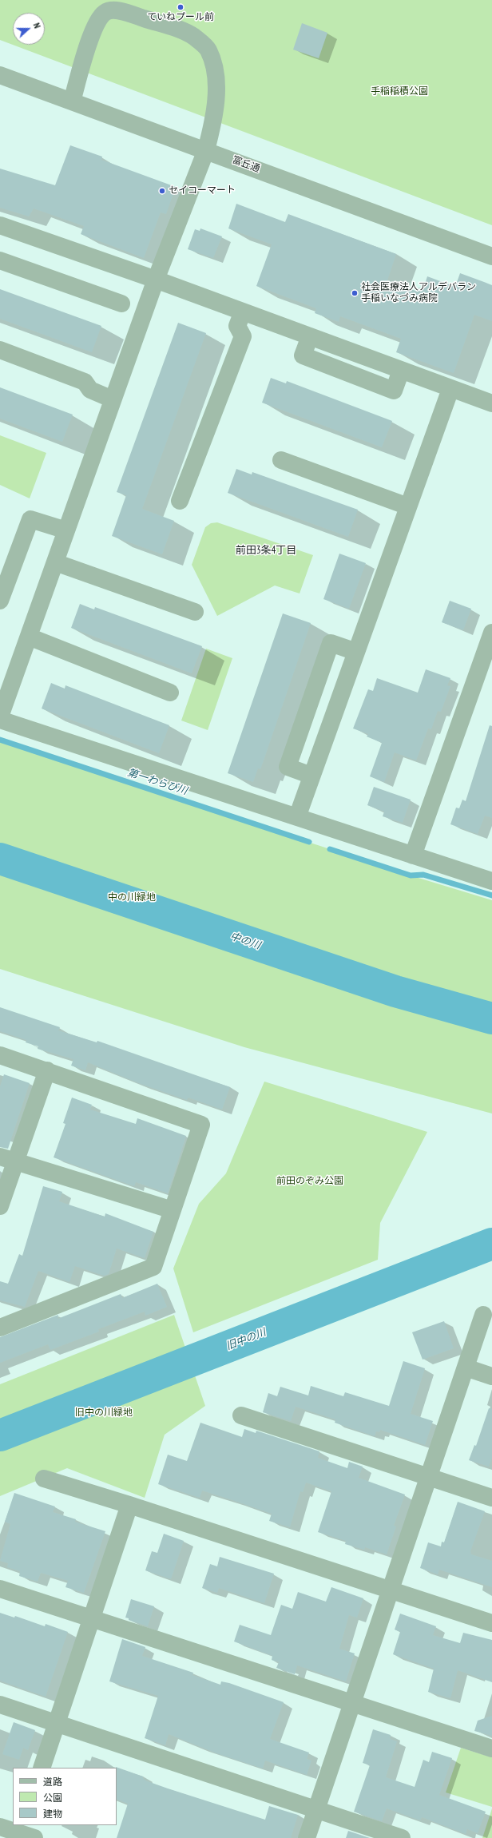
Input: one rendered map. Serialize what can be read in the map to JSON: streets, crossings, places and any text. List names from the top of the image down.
{
  "streets": {
    "street": ["富丘通"]
  },
  "districts": ["前田3条4丁目"],
  "water": ["第一わらび川", "中の川", "旧中の川"],
  "parks": [
    "手稲稲積公園",
    "中の川緑地",
    "前田のぞみ公園",
    "旧中の川緑地"
  ],
  "places": ["ていねプール前", "セイコーマート", "社会医療法人アルデバラン 手稲いなづみ病院"],
  "legend": ["道路", "公園", "建物"],
  "north": "right"
}
